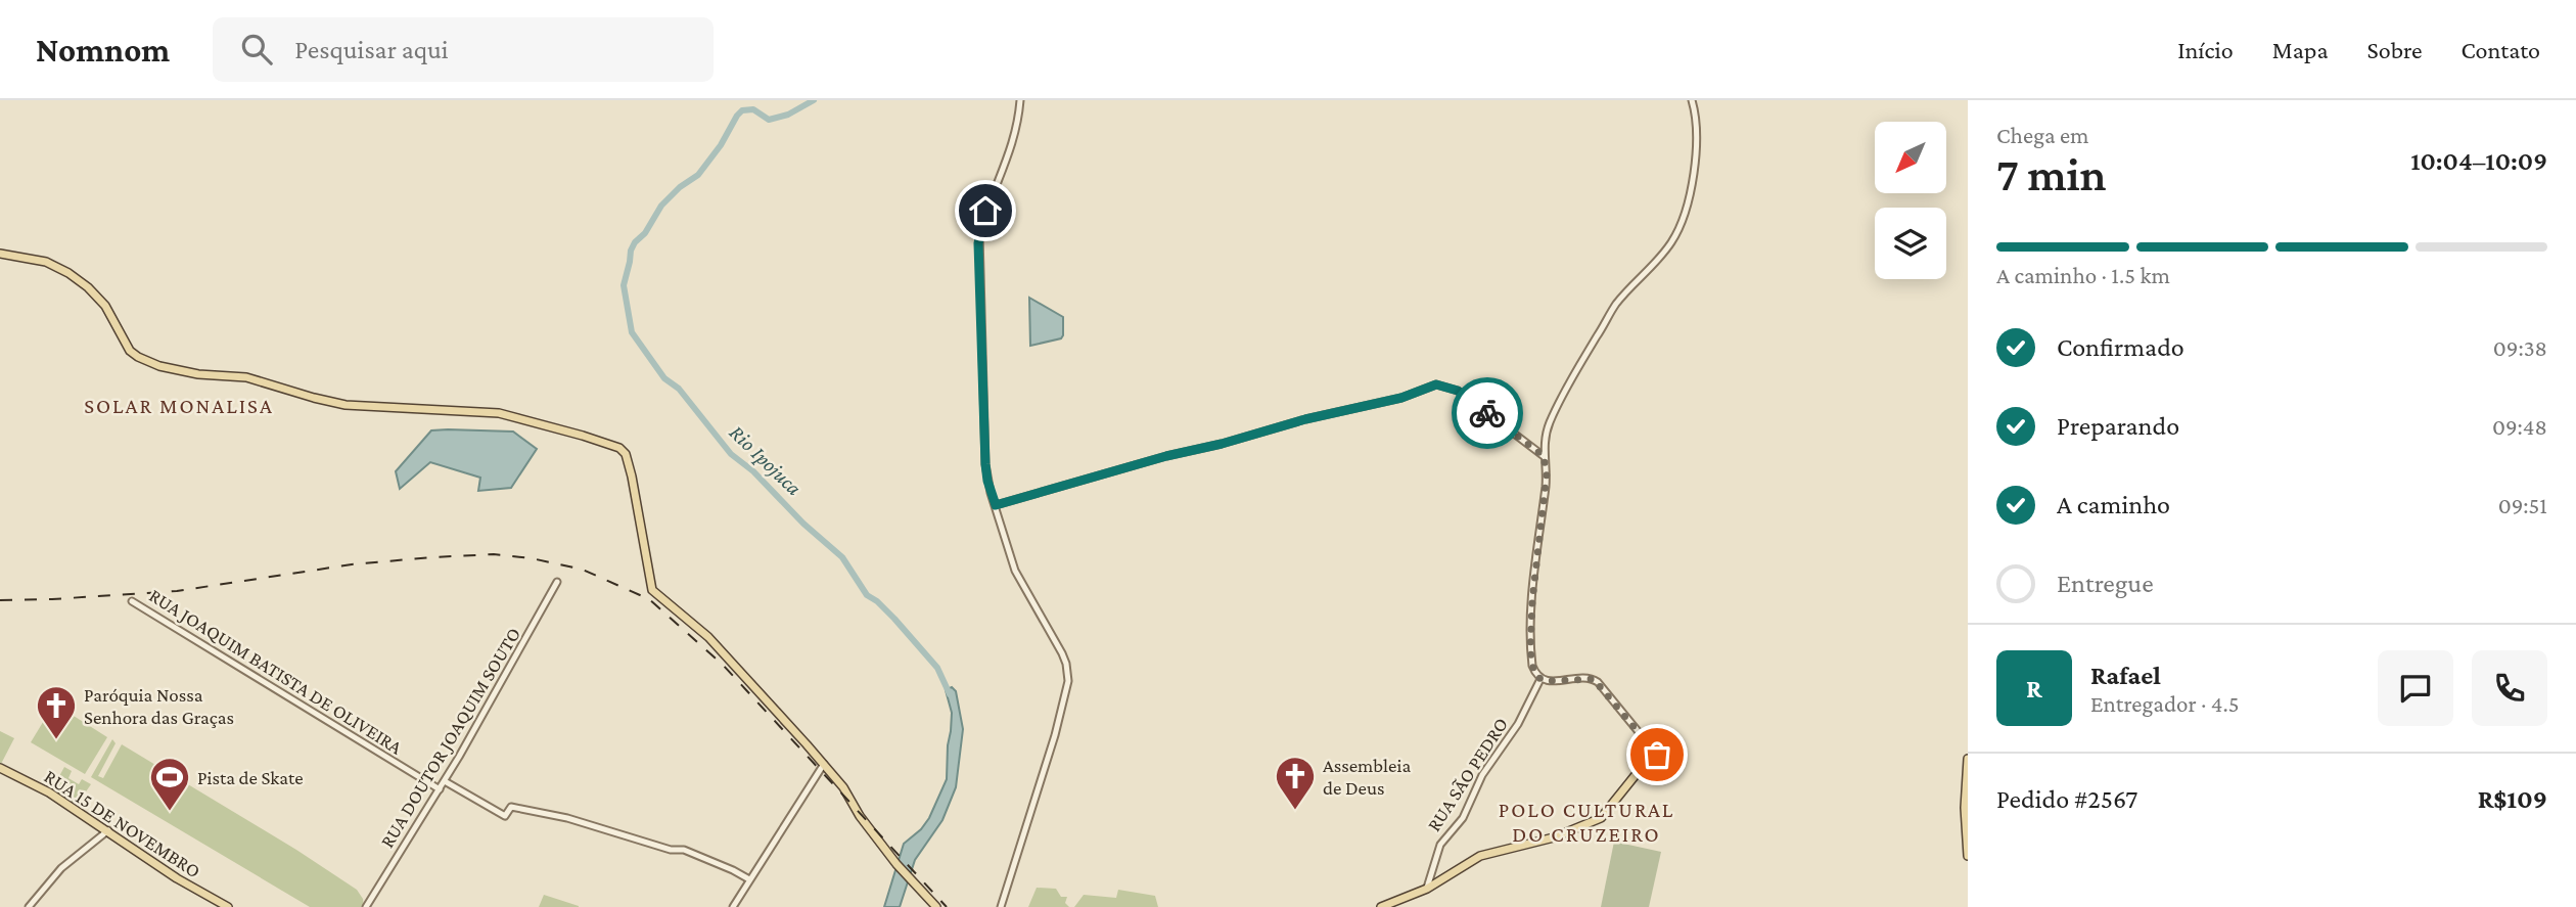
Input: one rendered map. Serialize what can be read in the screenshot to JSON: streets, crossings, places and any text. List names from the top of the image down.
{
  "streets": {
    "main road": ["RUA 15 DE NOVEMBRO"],
    "street": ["RUA JOAQUIM BATISTA DE OLIVEIRA", "RUA DOUTOR JOAQUIM SOUTO", "RUA SÃO PEDRO"]
  },
  "crossings": [
    ["RUA JOAQUIM BATISTA DE OLIVEIRA", "RUA DOUTOR JOAQUIM SOUTO"]
  ],
  "districts": ["SOLAR MONALISA", "POLO CULTURAL DO CRUZEIRO"],
  "water": ["Rio Ipojuca"],
  "places": {
    "church": ["Paróquia Nossa Senhora das Graças", "Assembleia de Deus"],
    "sports": ["Pista de Skate"]
  },
  "north": "bottom left",
  "page": {
    "header": "Nomnom",
    "search": "Pesquisar aqui",
    "nav": [
      "Início",
      "Mapa",
      "Sobre",
      "Contato"
    ],
    "heading": ["7 min", "Chega em", "10:04–10:09"],
    "panel": [
      "Rafael",
      "Entregador · 4.5",
      "Pedido #2567",
      "R$109"
    ],
    "bar": "A caminho · 1.5 km",
    "list": [
      ["Confirmado", "09:38"],
      ["Preparando", "09:48"],
      ["A caminho", "09:51"],
      "Entregue"
    ],
    "round": "R"
  }
}
